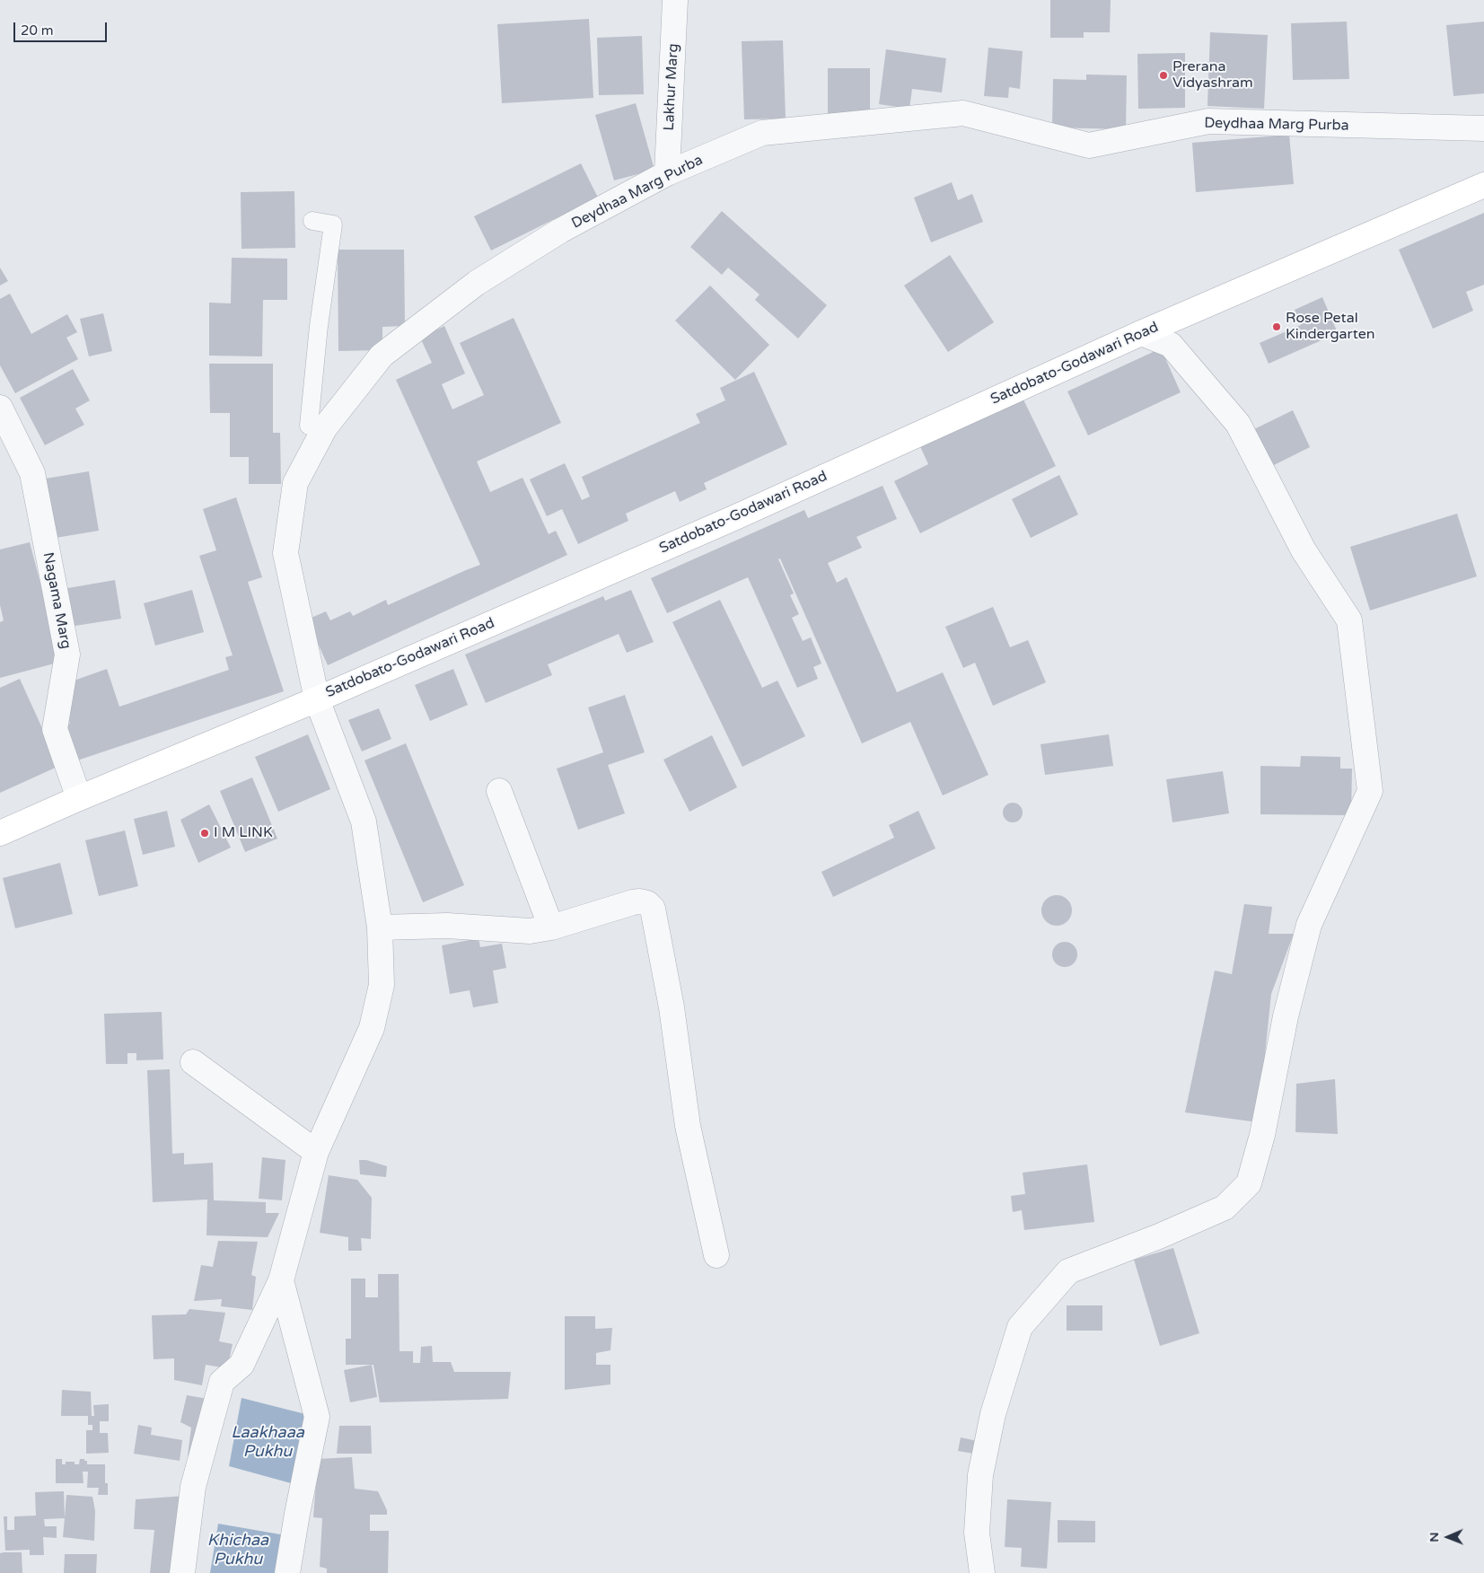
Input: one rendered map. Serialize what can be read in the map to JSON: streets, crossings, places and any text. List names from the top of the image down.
{
  "streets": {
    "street": [
      "Lakhur Marg",
      "Deydhaa Marg Purba",
      "Satdobato-Godawari Road",
      "Nagama Marg"
    ]
  },
  "crossings": [
    ["Lakhur Marg", "Deydhaa Marg Purba"],
    ["Deydhaa Marg Purba", "Satdobato-Godawari Road"],
    ["Satdobato-Godawari Road", "Nagama Marg"]
  ],
  "water": ["Laakhaaa Pukhu", "Khichaa Pukhu"],
  "places": ["Prerana Vidyashram", "Rose Petal Kindergarten", "I M LINK"],
  "scale_bar": "20 m",
  "north": "left"
}
